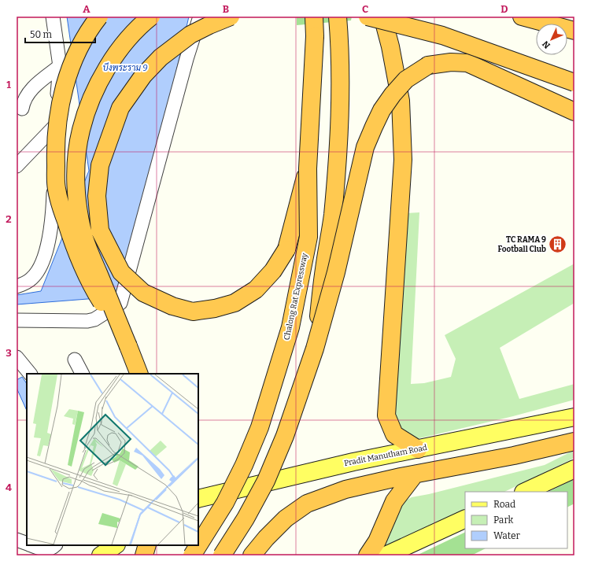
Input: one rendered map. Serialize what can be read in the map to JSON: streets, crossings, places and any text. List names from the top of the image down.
{
  "streets": {
    "highway": ["Chalong Rat Expressway"],
    "main road": ["Pradit Manutham Road"]
  },
  "water": ["บึงพระราม 9"],
  "places": {
    "building": ["TC RAMA 9 Football Club"]
  },
  "legend": ["Road", "Park", "Water"],
  "scale_bar": "50 m",
  "north": "bottom left",
  "grid": {
    "columns": [
      "A",
      "B",
      "C",
      "D"
    ],
    "rows": [
      "1",
      "2",
      "3",
      "4"
    ]
  }
}
